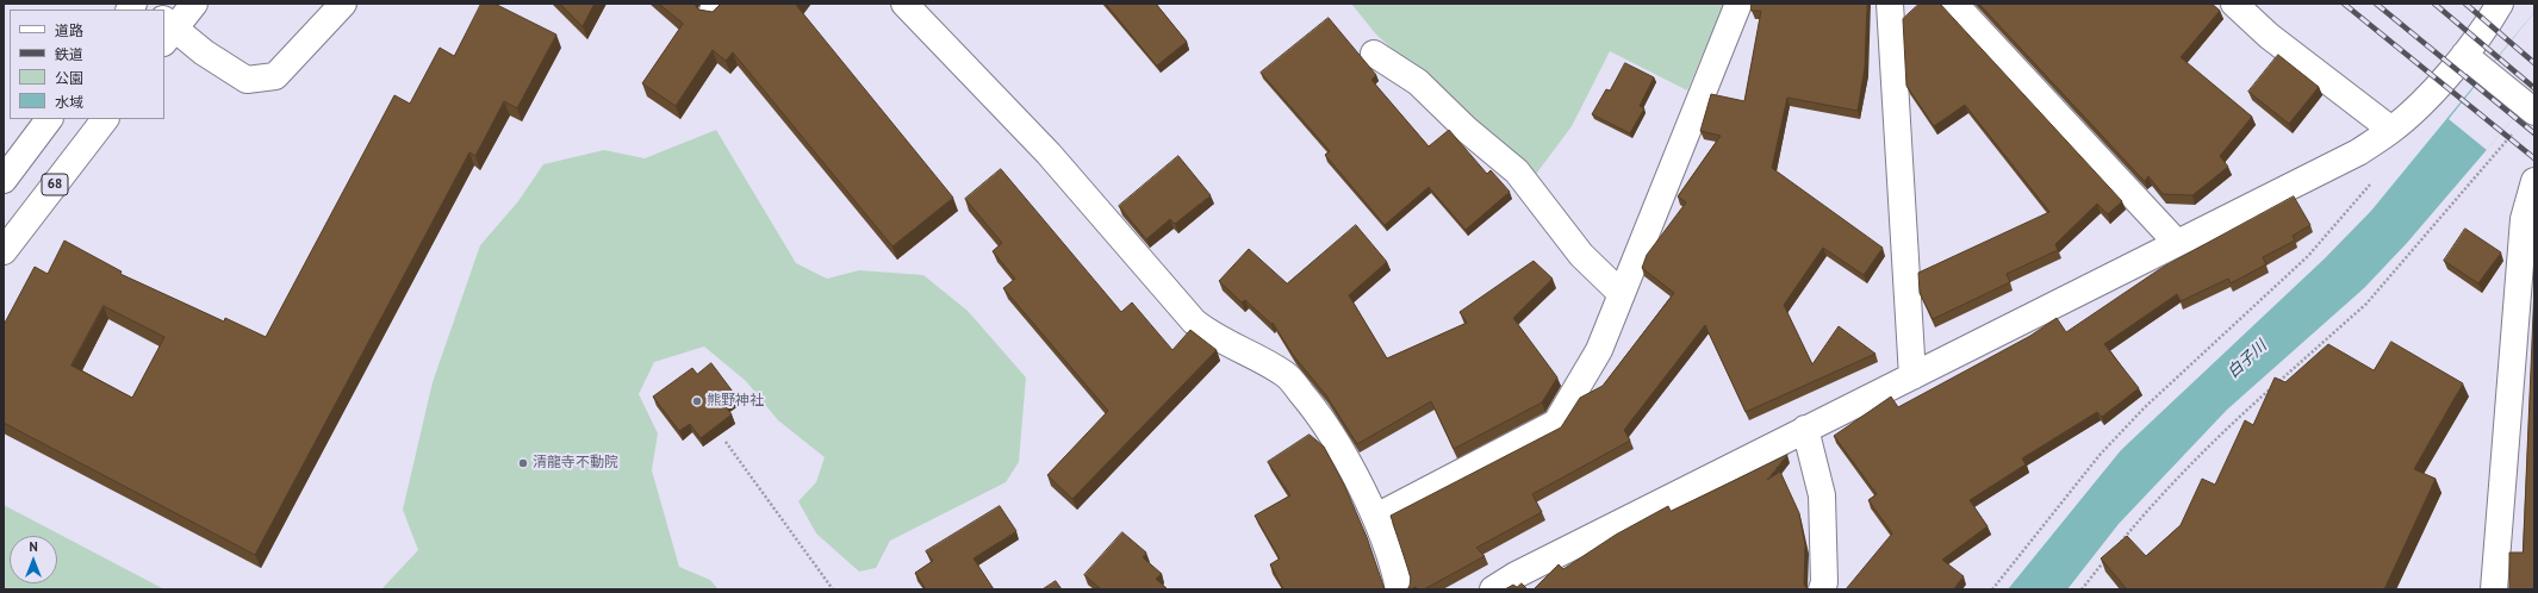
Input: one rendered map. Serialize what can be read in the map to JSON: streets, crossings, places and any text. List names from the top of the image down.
{
  "streets": {
    "street": ["68"]
  },
  "water": ["白子川"],
  "places": ["熊野神社", "清龍寺不動院"],
  "legend": [
    "道路",
    "鉄道",
    "公園",
    "水域"
  ],
  "north": "top"
}
